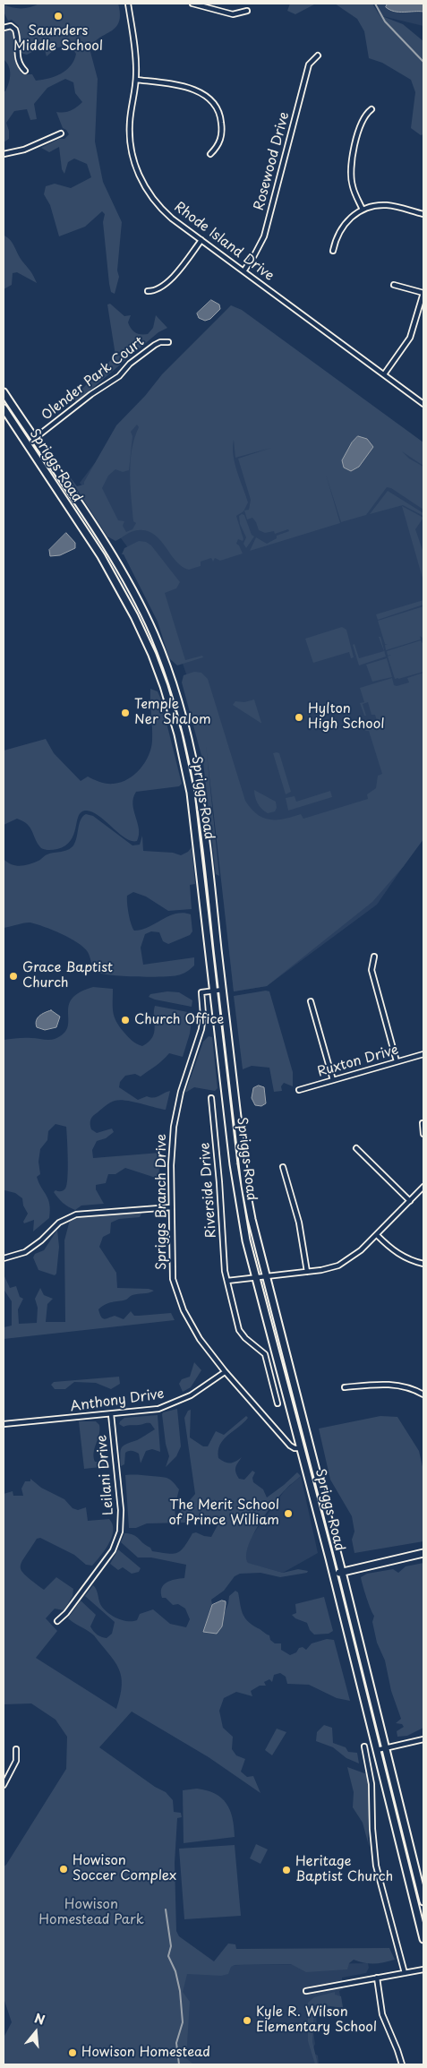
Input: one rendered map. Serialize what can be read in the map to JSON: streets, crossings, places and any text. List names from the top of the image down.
{
  "streets": {
    "main road": ["Spriggs Road"],
    "street": [
      "Rosewood Drive",
      "Rhode Island Drive",
      "Olender Park Court",
      "Ruxton Drive",
      "Riverside Drive",
      "Spriggs Branch Drive",
      "Anthony Drive",
      "Leilani Drive"
    ]
  },
  "crossings": [
    ["Rosewood Drive", "Rhode Island Drive"],
    ["Olender Park Court", "Spriggs Road"],
    ["Spriggs Road", "Spriggs Branch Drive"],
    ["Spriggs Branch Drive", "Anthony Drive"],
    ["Anthony Drive", "Leilani Drive"]
  ],
  "parks": ["Howison Homestead Park"],
  "places": [
    "Saunders Middle School",
    "Temple Ner Shalom",
    "Hylton High School",
    "Grace Baptist Church",
    "Church Office",
    "The Merit School of Prince William",
    "Howison Soccer Complex",
    "Heritage Baptist Church",
    "Kyle R. Wilson Elementary School",
    "Howison Homestead"
  ],
  "north": "top"
}
